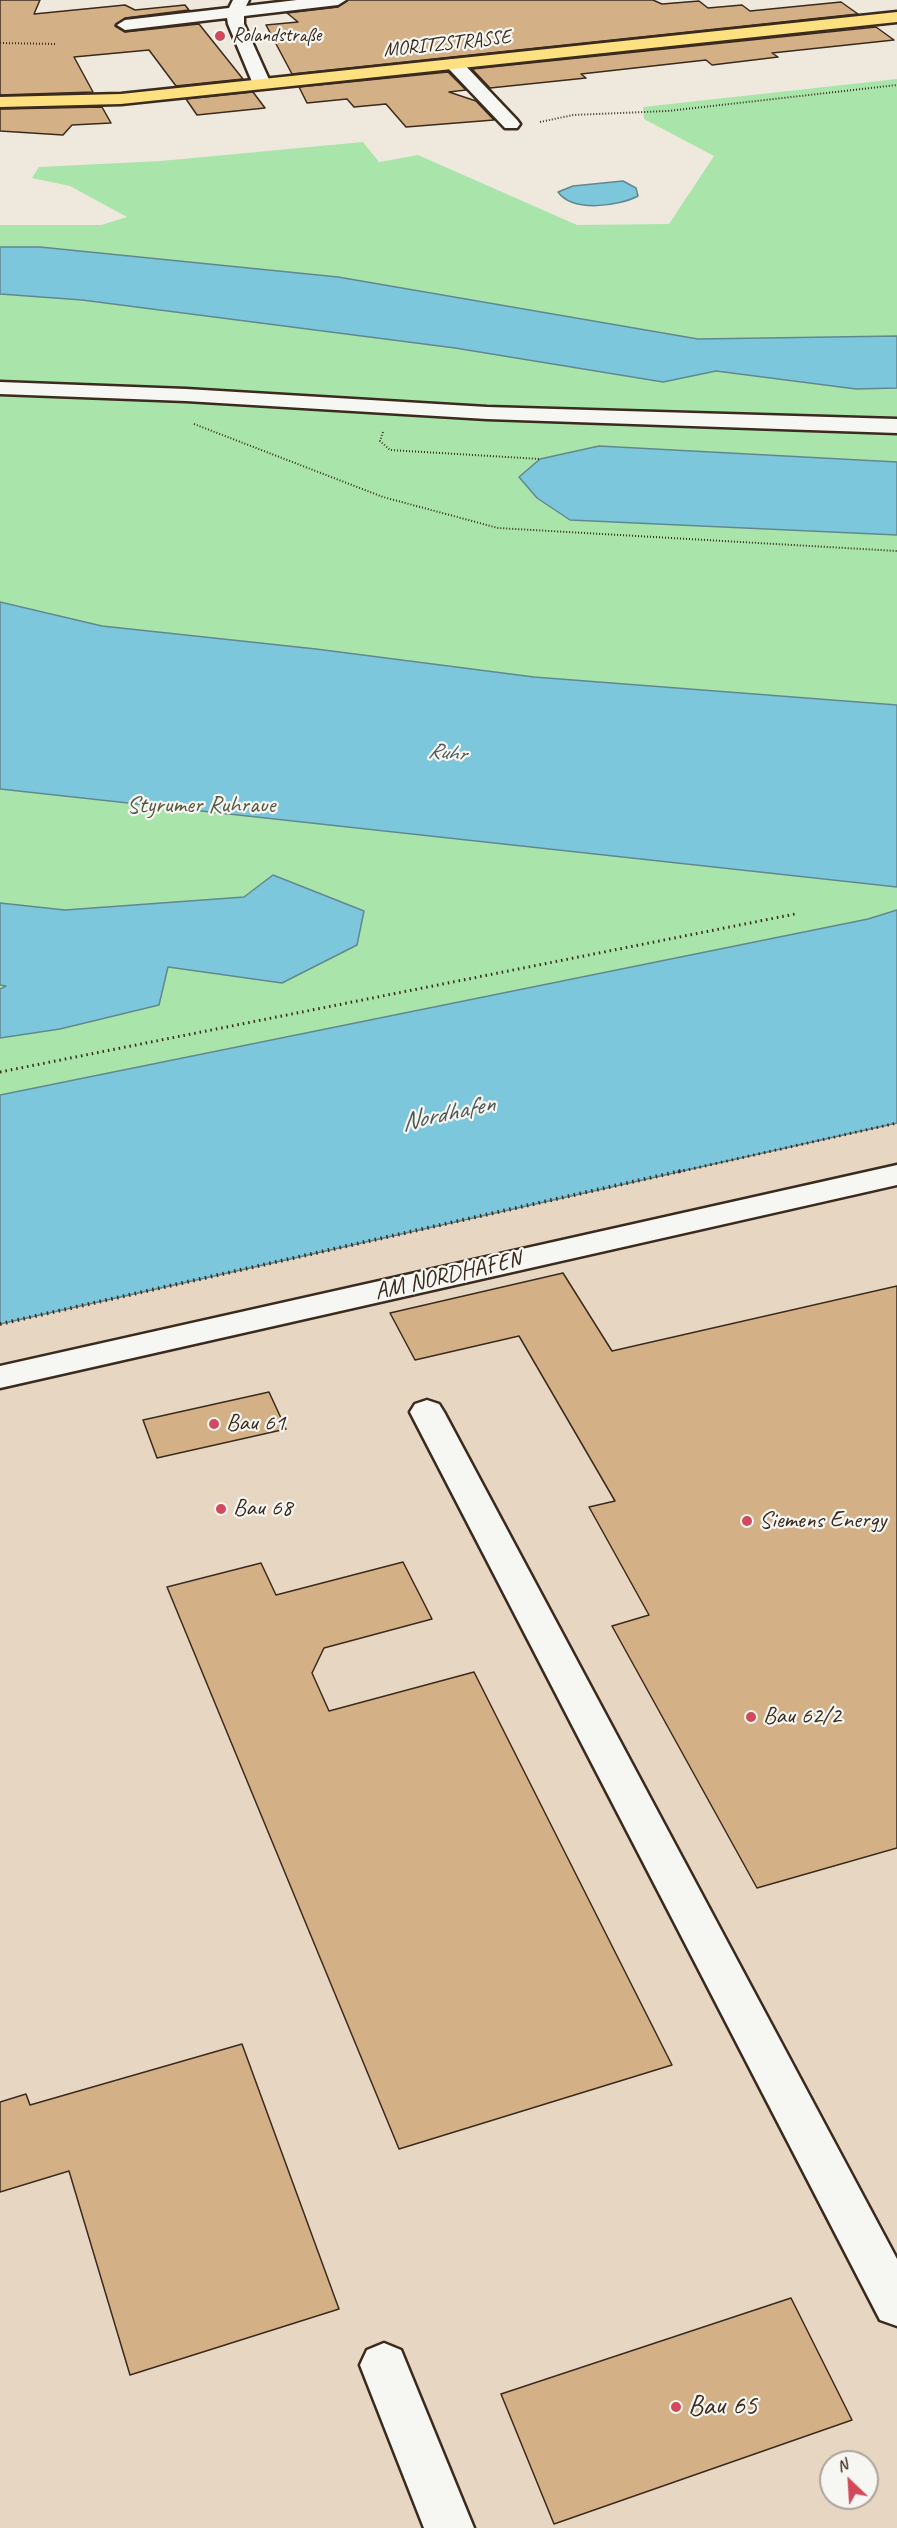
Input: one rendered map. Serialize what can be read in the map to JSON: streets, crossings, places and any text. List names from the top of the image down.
{
  "streets": {
    "main road": ["MORITZSTRASSE"],
    "street": ["AM NORDHAFEN"]
  },
  "water": ["Ruhr", "Nordhafen"],
  "parks": ["Styrumer Ruhraue"],
  "places": [
    "Rolandstraße",
    "Bau 61",
    "Bau 68",
    "Siemens Energy",
    "Bau 62/2",
    "Bau 65"
  ],
  "north": "top left"
}
